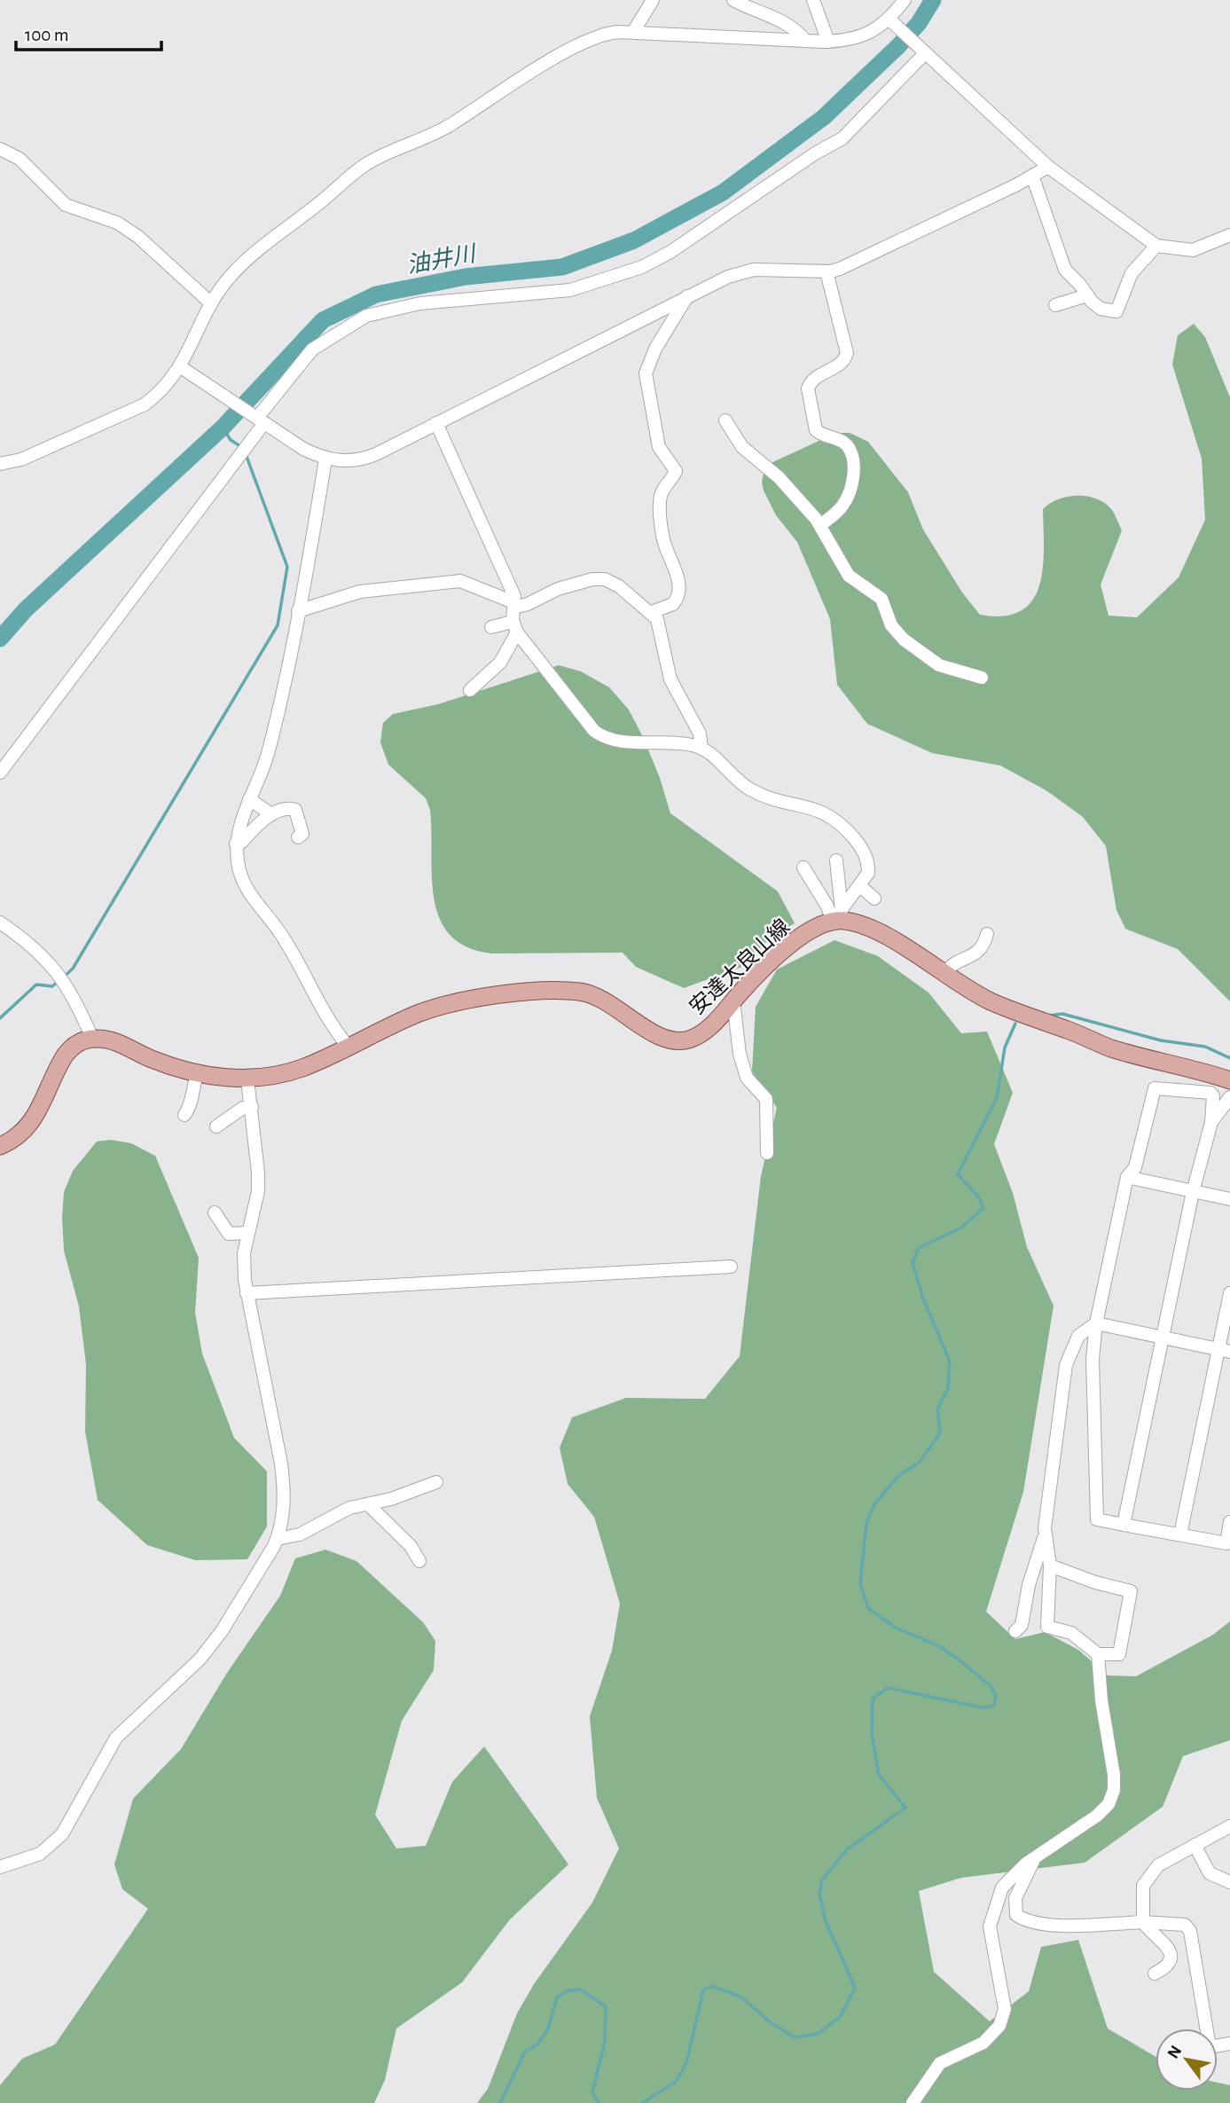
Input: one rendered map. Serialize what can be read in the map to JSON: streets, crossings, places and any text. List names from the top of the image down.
{
  "streets": {
    "main road": ["安達太良山線"]
  },
  "water": ["油井川"],
  "scale_bar": "100 m",
  "north": "top left"
}
